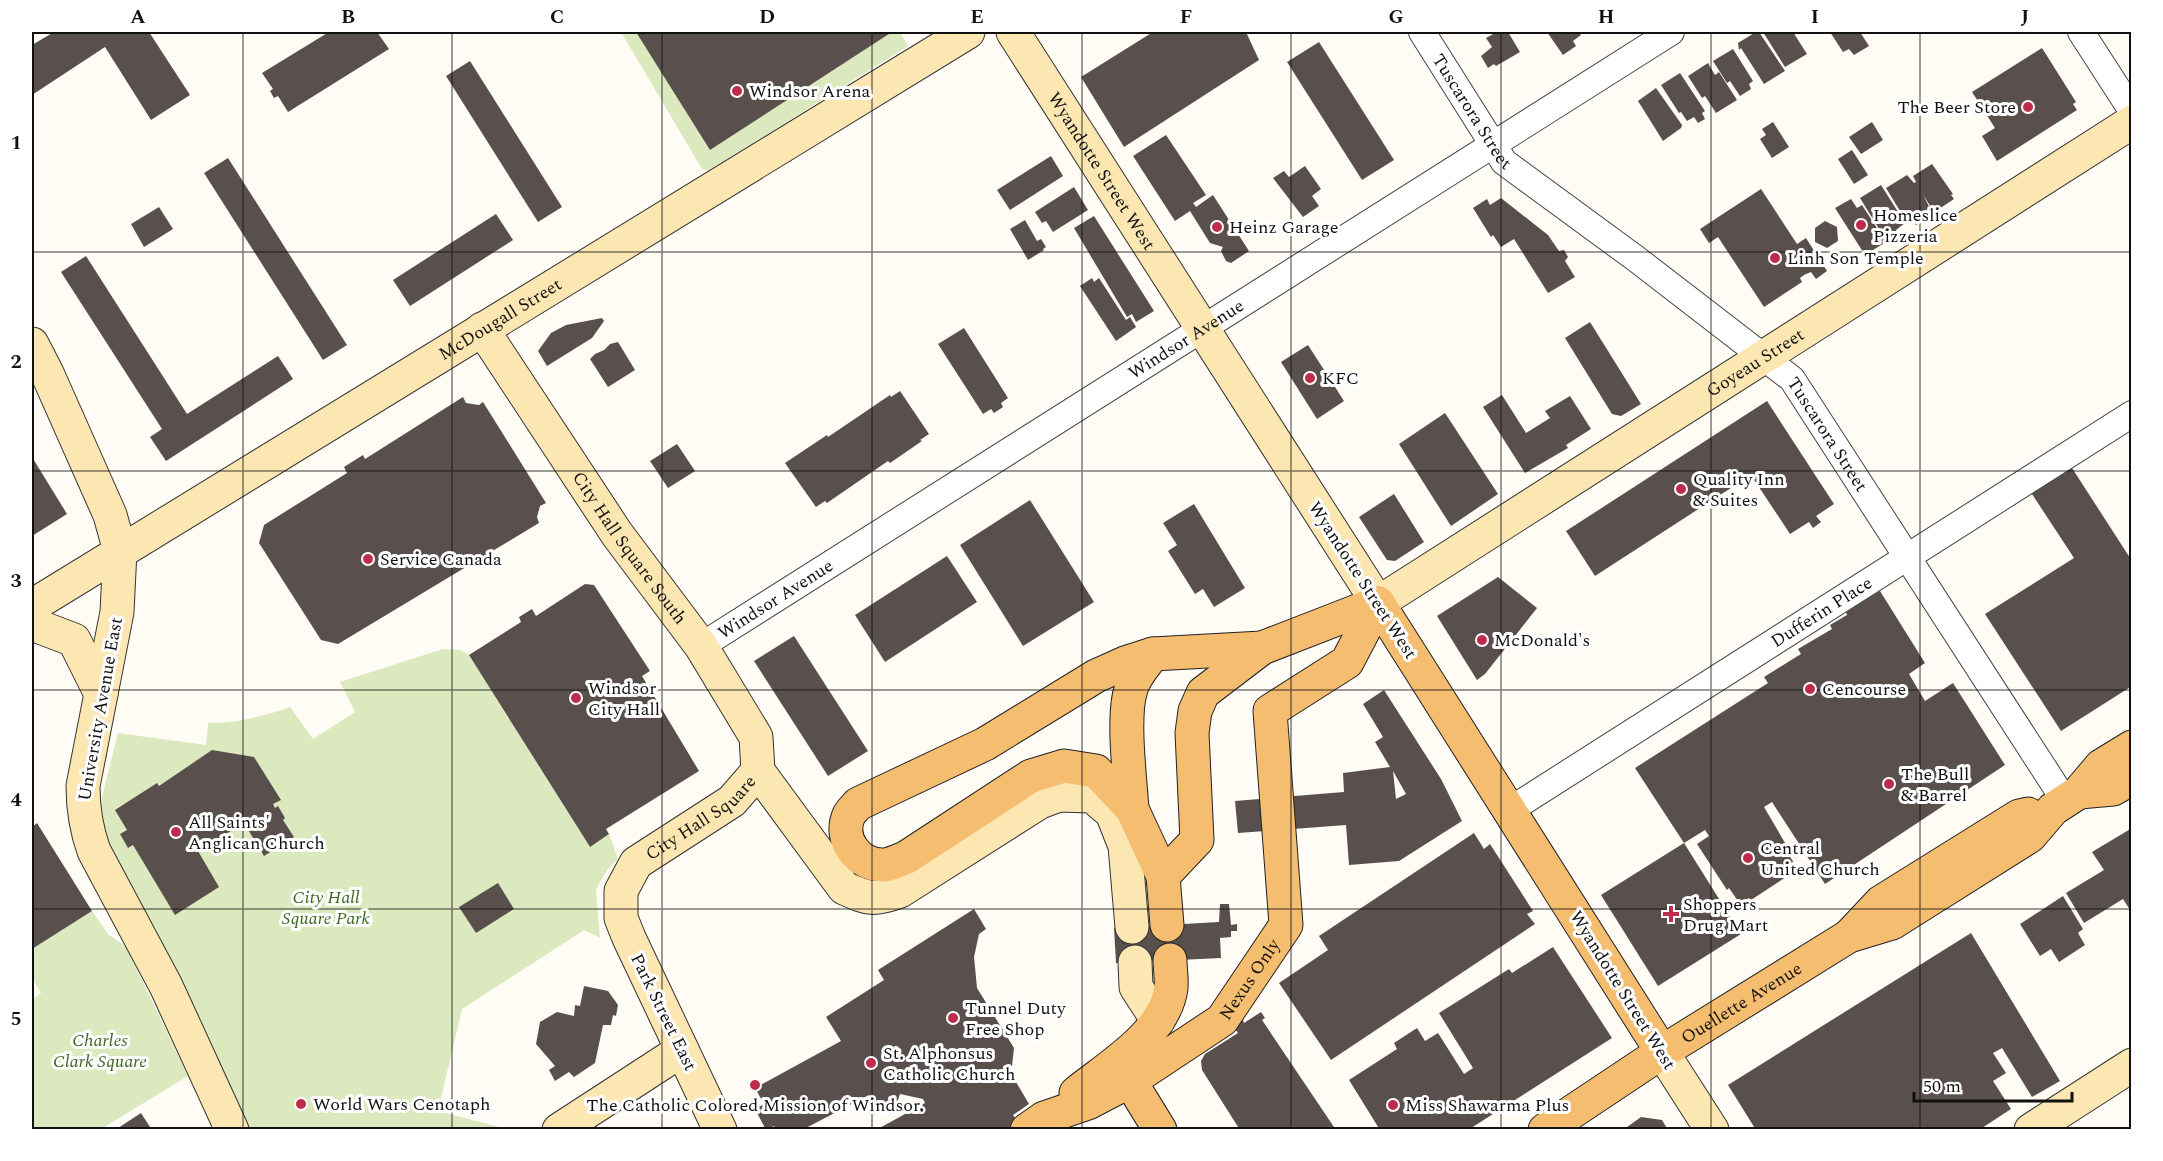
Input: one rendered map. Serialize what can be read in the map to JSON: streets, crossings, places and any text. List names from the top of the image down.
{
  "streets": {
    "main road": ["Wyandotte Street West", "Nexus Only", "Ouellette Avenue"],
    "street": [
      "Tuscarora Street",
      "McDougall Street",
      "Windsor Avenue",
      "Goyeau Street",
      "City Hall Square South",
      "Dufferin Place",
      "University Avenue East",
      "City Hall Square",
      "Park Street East"
    ]
  },
  "crossings": [
    ["Tuscarora Street", "Windsor Avenue"],
    ["Tuscarora Street", "Goyeau Street"],
    ["Tuscarora Street", "Dufferin Place"],
    ["Tuscarora Street", "Ouellette Avenue"],
    ["Wyandotte Street West", "Windsor Avenue"],
    ["Wyandotte Street West", "Goyeau Street"],
    ["Wyandotte Street West", "Dufferin Place"],
    ["Wyandotte Street West", "Nexus Only"],
    ["Wyandotte Street West", "Ouellette Avenue"],
    ["McDougall Street", "City Hall Square South"],
    ["McDougall Street", "University Avenue East"],
    ["Windsor Avenue", "City Hall Square South"],
    ["Goyeau Street", "Nexus Only"],
    ["City Hall Square South", "City Hall Square"],
    ["City Hall Square", "Park Street East"]
  ],
  "parks": ["City Hall Square Park", "Charles Clark Square"],
  "places": {
    "other": [
      "Windsor Arena",
      "The Beer Store",
      "Homeslice Pizzeria",
      "Heinz Garage",
      "Linh Son Temple",
      "KFC",
      "Quality Inn & Suites",
      "Service Canada",
      "McDonald's",
      "Cencourse",
      "Windsor City Hall",
      "The Bull & Barrel",
      "All Saints' Anglican Church",
      "Central United Church",
      "Tunnel Duty Free Shop",
      "St. Alphonsus Catholic Church",
      "The Catholic Colored Mission of Windsor.",
      "World Wars Cenotaph",
      "Miss Shawarma Plus"
    ],
    "health": ["Shoppers Drug Mart"]
  },
  "scale_bar": "50 m",
  "grid": {
    "columns": [
      "A",
      "B",
      "C",
      "D",
      "E",
      "F",
      "G",
      "H",
      "I",
      "J"
    ],
    "rows": [
      "1",
      "2",
      "3",
      "4",
      "5"
    ]
  }
}
